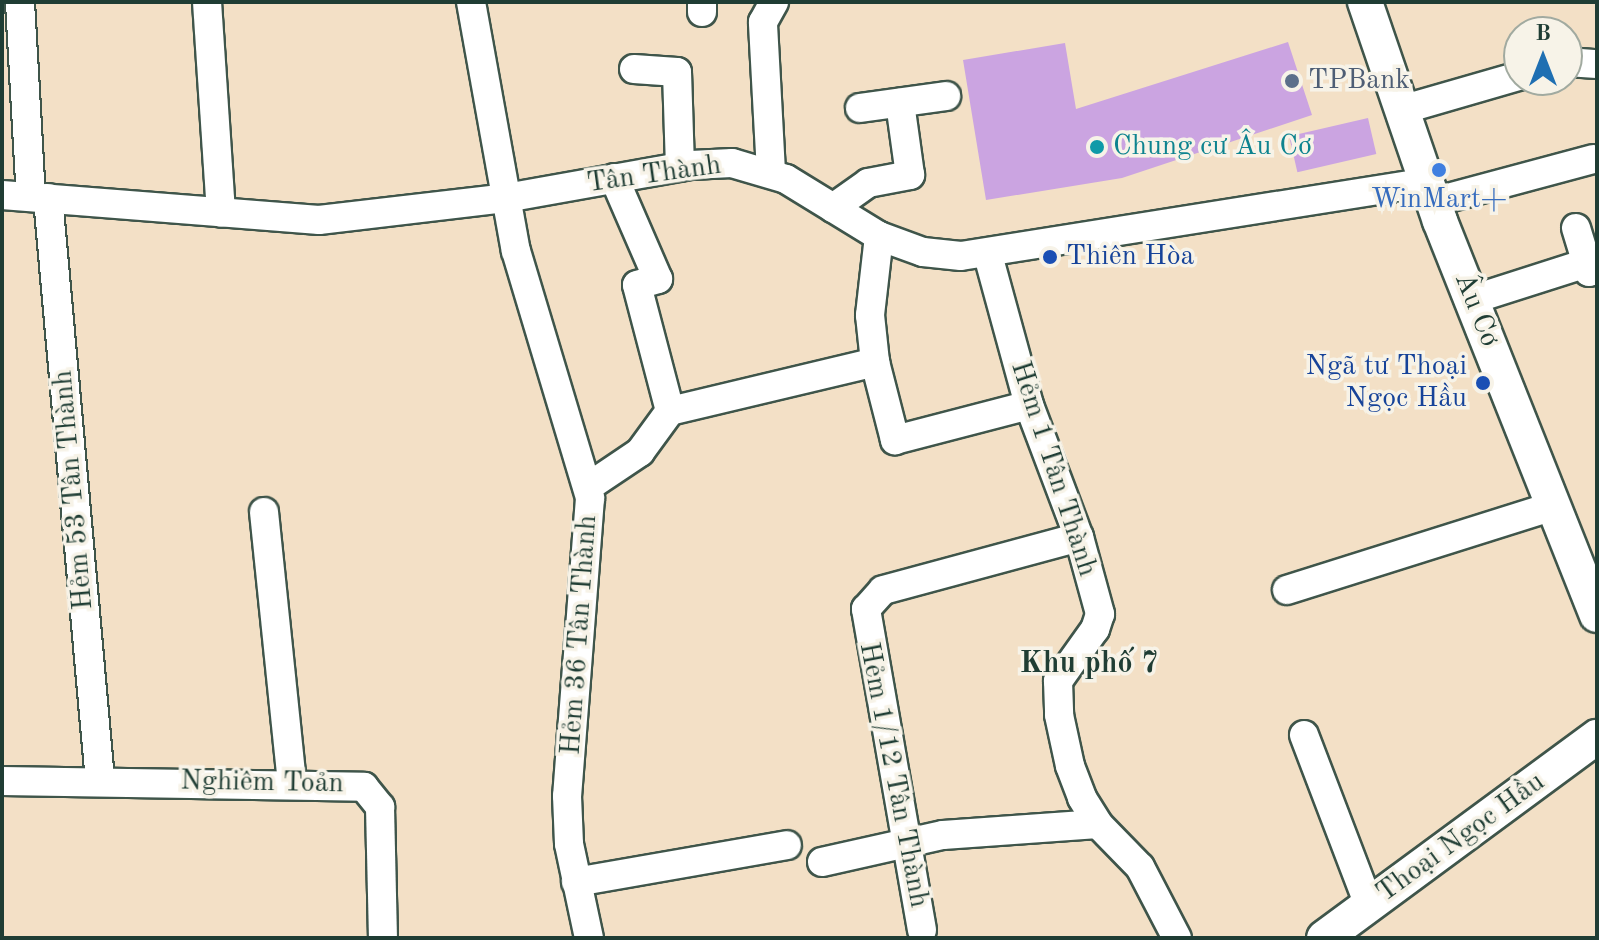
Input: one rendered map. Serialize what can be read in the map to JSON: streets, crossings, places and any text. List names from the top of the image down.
{
  "streets": {
    "main road": ["Âu Cơ", "Thoại Ngọc Hầu"],
    "street": [
      "Tân Thành",
      "Hẻm 1 Tân Thành",
      "Hẻm 53 Tân Thành",
      "Hẻm 36 Tân Thành",
      "Hẻm 1/12 Tân Thành",
      "Nghiêm Toản"
    ]
  },
  "crossings": [
    ["Tân Thành", "Âu Cơ"],
    ["Tân Thành", "Hẻm 1 Tân Thành"],
    ["Tân Thành", "Hẻm 53 Tân Thành"],
    ["Tân Thành", "Hẻm 36 Tân Thành"],
    ["Hẻm 1 Tân Thành", "Hẻm 1/12 Tân Thành"],
    ["Hẻm 53 Tân Thành", "Nghiêm Toản"]
  ],
  "districts": ["Khu phố 7"],
  "places": [
    "TPBank",
    "Chung cư Âu Cơ",
    "WinMart+",
    "Thiên Hòa",
    "Ngã tư Thoại Ngọc Hầu"
  ],
  "north": "top"
}
